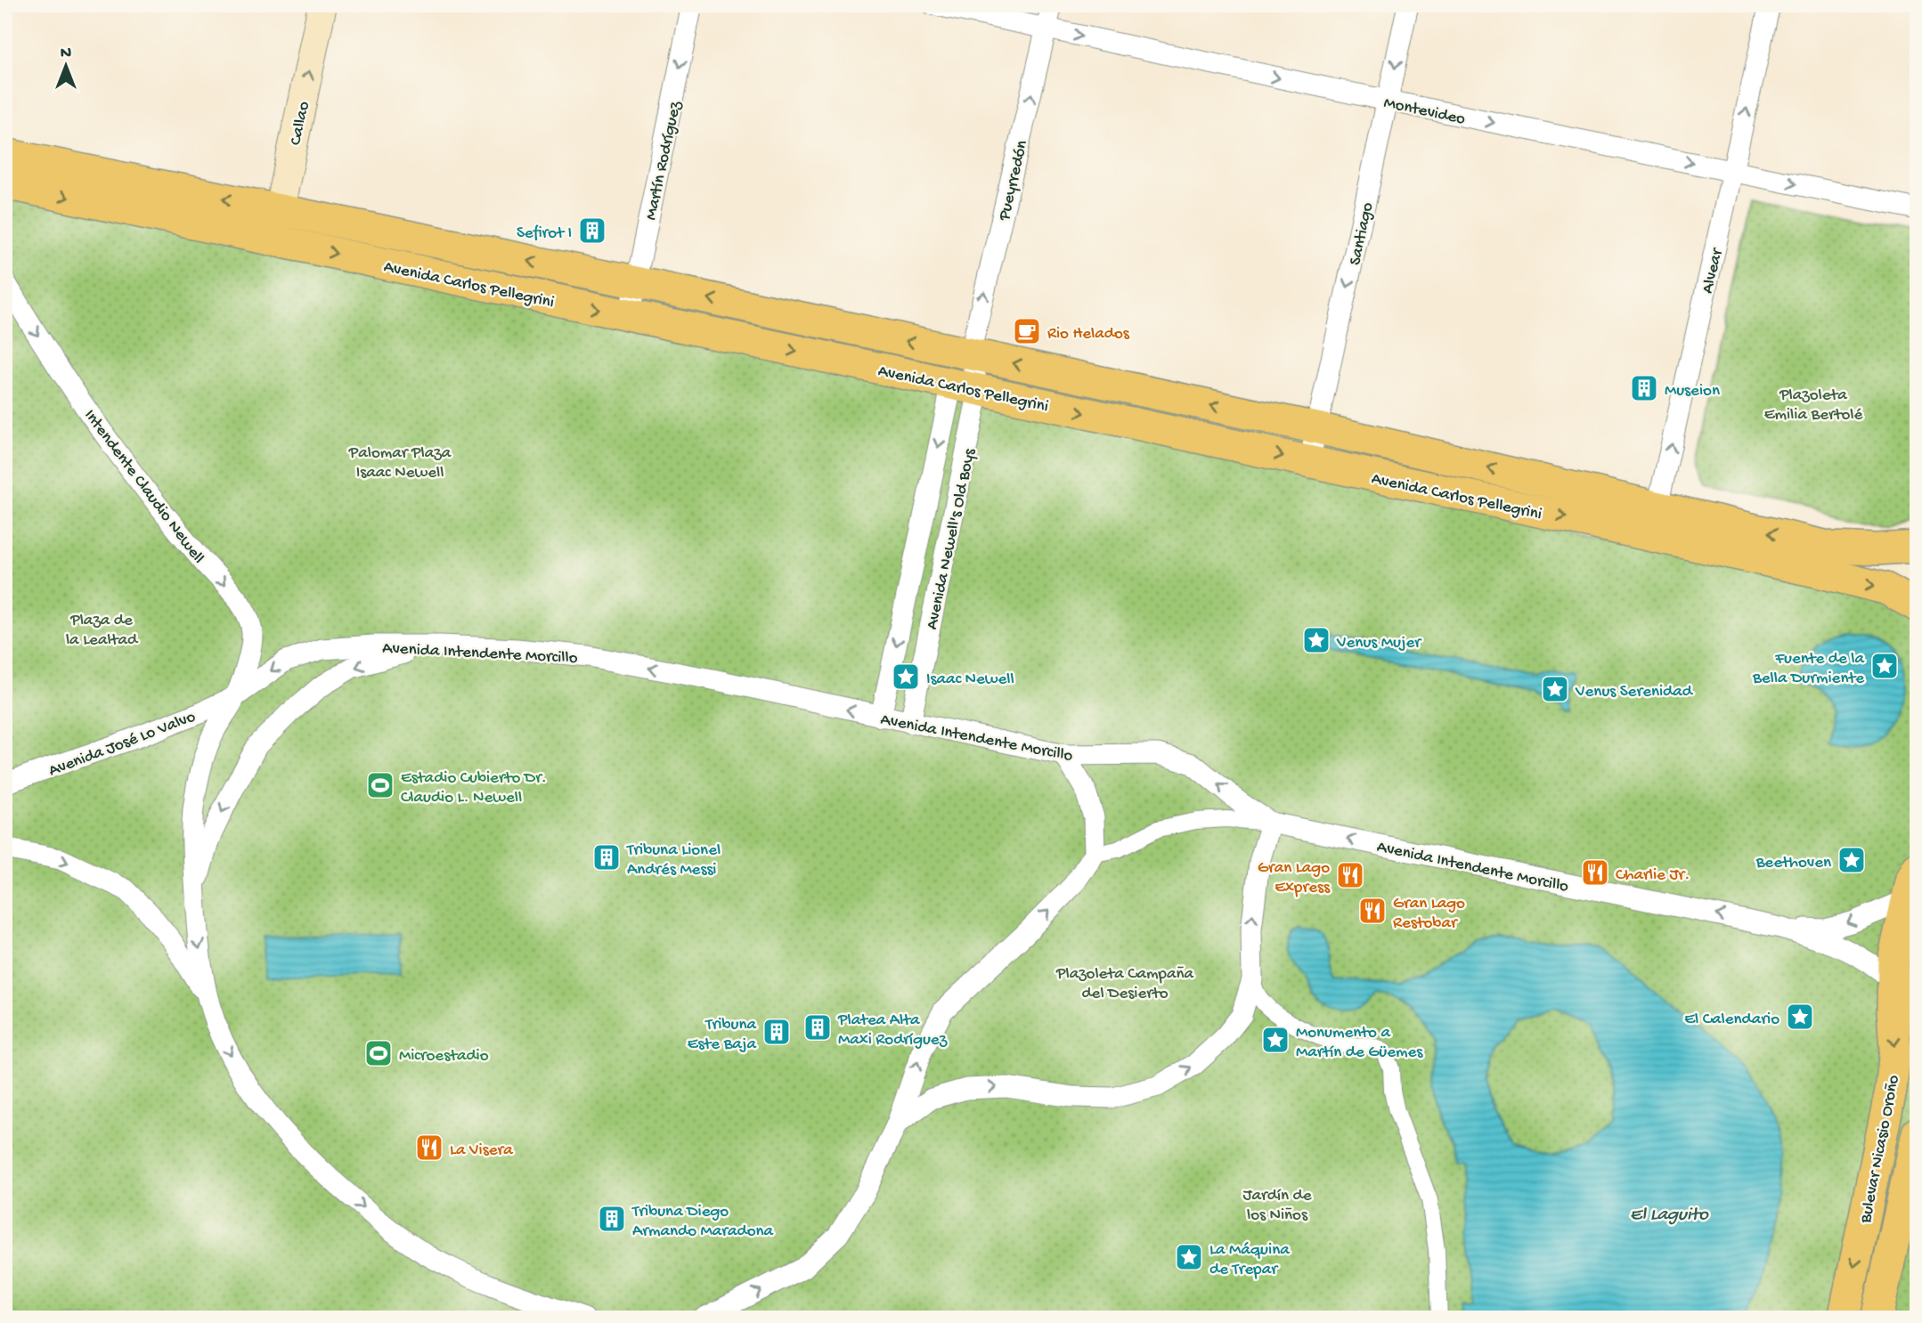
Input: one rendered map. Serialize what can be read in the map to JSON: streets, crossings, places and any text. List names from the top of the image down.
{
  "streets": {
    "main road": ["Callao", "Avenida Carlos Pellegrini", "Bulevar Nicasio Oroño"],
    "street": [
      "Montevideo",
      "Martín Rodríguez",
      "Pueyrredón",
      "Santiago",
      "Alvear",
      "Intendente Claudio Newell",
      "Avenida Newell's Old Boys",
      "Avenida Intendente Morcillo",
      "Avenida José Lo Valvo"
    ]
  },
  "crossings": [
    ["Montevideo", "Pueyrredón"],
    ["Montevideo", "Santiago"],
    ["Montevideo", "Alvear"],
    ["Callao", "Avenida Carlos Pellegrini"],
    ["Martín Rodríguez", "Avenida Carlos Pellegrini"],
    ["Pueyrredón", "Avenida Carlos Pellegrini"],
    ["Pueyrredón", "Avenida Newell's Old Boys"],
    ["Santiago", "Avenida Carlos Pellegrini"],
    ["Alvear", "Avenida Carlos Pellegrini"],
    ["Avenida Carlos Pellegrini", "Avenida Newell's Old Boys"],
    ["Intendente Claudio Newell", "Avenida Intendente Morcillo"],
    ["Intendente Claudio Newell", "Avenida José Lo Valvo"],
    ["Avenida Newell's Old Boys", "Avenida Intendente Morcillo"],
    ["Avenida Intendente Morcillo", "Avenida José Lo Valvo"],
    ["Avenida Intendente Morcillo", "Bulevar Nicasio Oroño"]
  ],
  "one_way": [
    "Montevideo",
    "Callao",
    "Martín Rodríguez",
    "Pueyrredón",
    "Santiago",
    "Alvear",
    "Intendente Claudio Newell",
    "Avenida Intendente Morcillo"
  ],
  "water": ["El Laguito"],
  "parks": [
    "Plazoleta Emilia Bertolé",
    "Palomar Plaza Isaac Newell",
    "Plaza de la Lealtad",
    "Plazoleta Campaña del Desierto",
    "Jardín de los Niños"
  ],
  "places": {
    "building": [
      "Sefirot I",
      "Museion",
      "Tribuna Lionel Andrés Messi",
      "Platea Alta Maxi Rodríguez",
      "Tribuna Este Baja",
      "Tribuna Diego Armando Maradona"
    ],
    "cafe": ["Rio Helados"],
    "place": [
      "Venus Mujer",
      "Fuente de la Bella Durmiente",
      "Isaac Newell",
      "Venus Serenidad",
      "Beethoven",
      "El Calendario",
      "Monumento a Martín de Güemes",
      "La Máquina de Trepar"
    ],
    "sports": ["Estadio Cubierto Dr. Claudio L. Newell", "Microestadio"],
    "restaurant": [
      "Charlie Jr.",
      "Gran Lago Express",
      "Gran Lago Restobar",
      "La Visera"
    ]
  },
  "north": "top"
}
